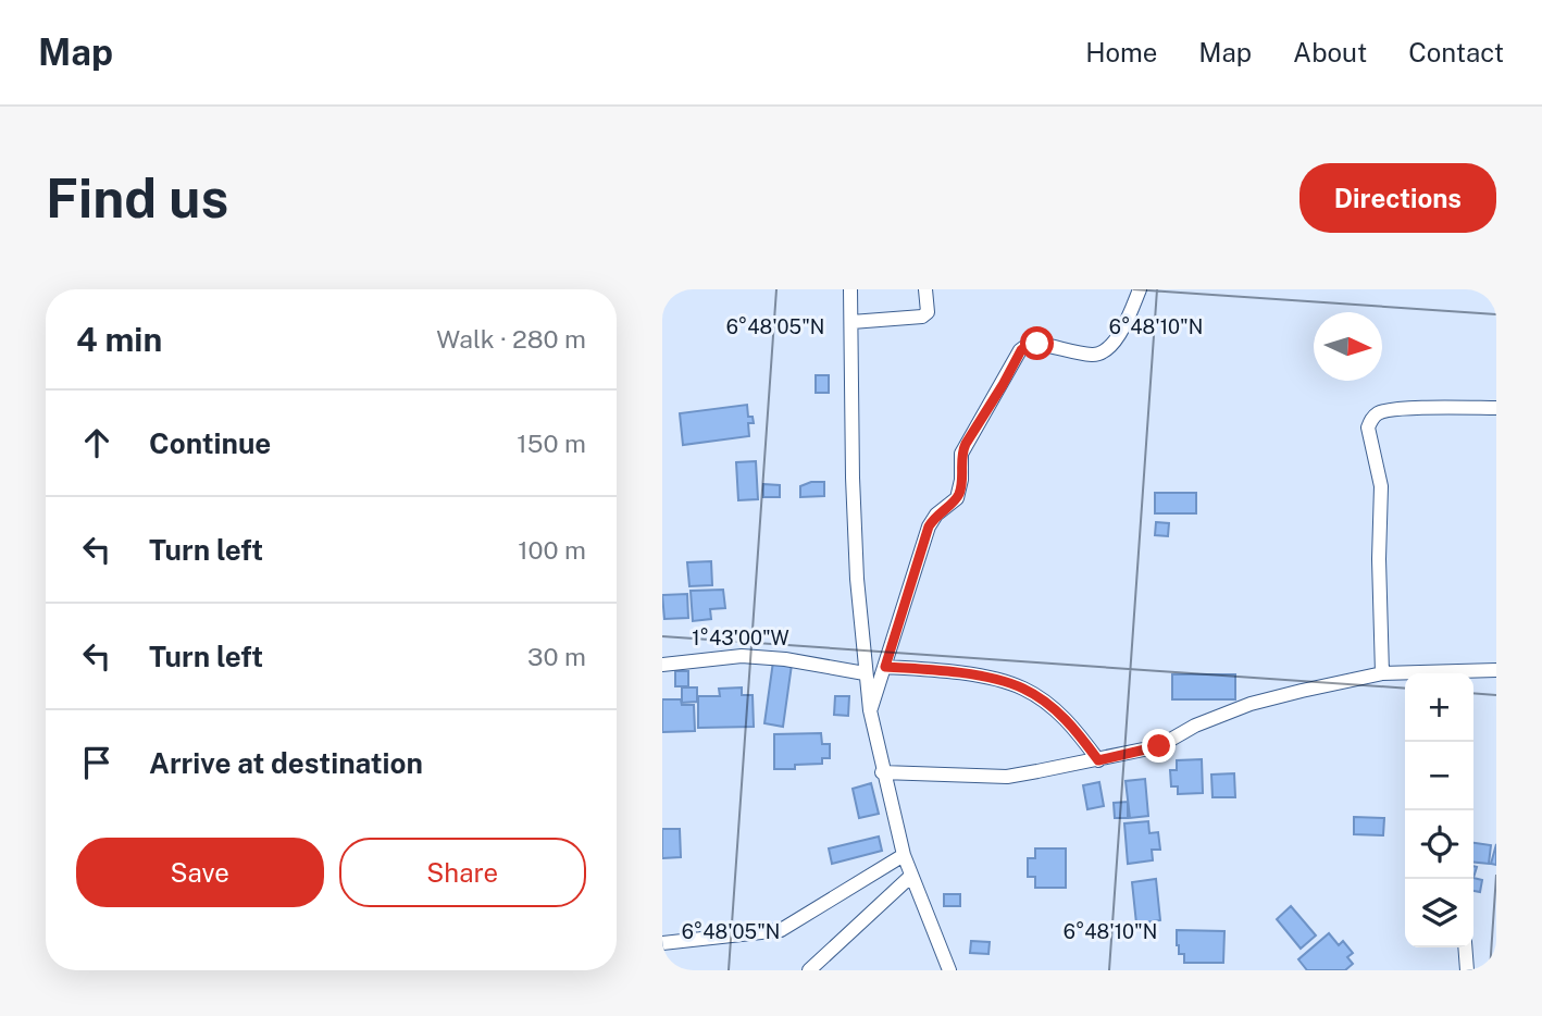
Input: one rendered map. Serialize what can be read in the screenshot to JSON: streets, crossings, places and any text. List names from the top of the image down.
{
  "north": "right",
  "page": {
    "header": "Map",
    "nav": [
      "Home",
      "Map",
      "About",
      "Contact"
    ],
    "buttons": [
      "Directions",
      ["Save", "Share"]
    ],
    "title": "Find us",
    "heading": ["4 min", "Walk · 280 m"],
    "list": [
      ["Continue", "150 m"],
      ["Turn left", "100 m"],
      ["Turn left", "30 m"],
      "Arrive at destination"
    ],
    "map_buttons": ["+", "−"]
  },
  "coordinates": ["6°48'05\"N", "6°48'10\"N", "1°43'00\"W"]
}
